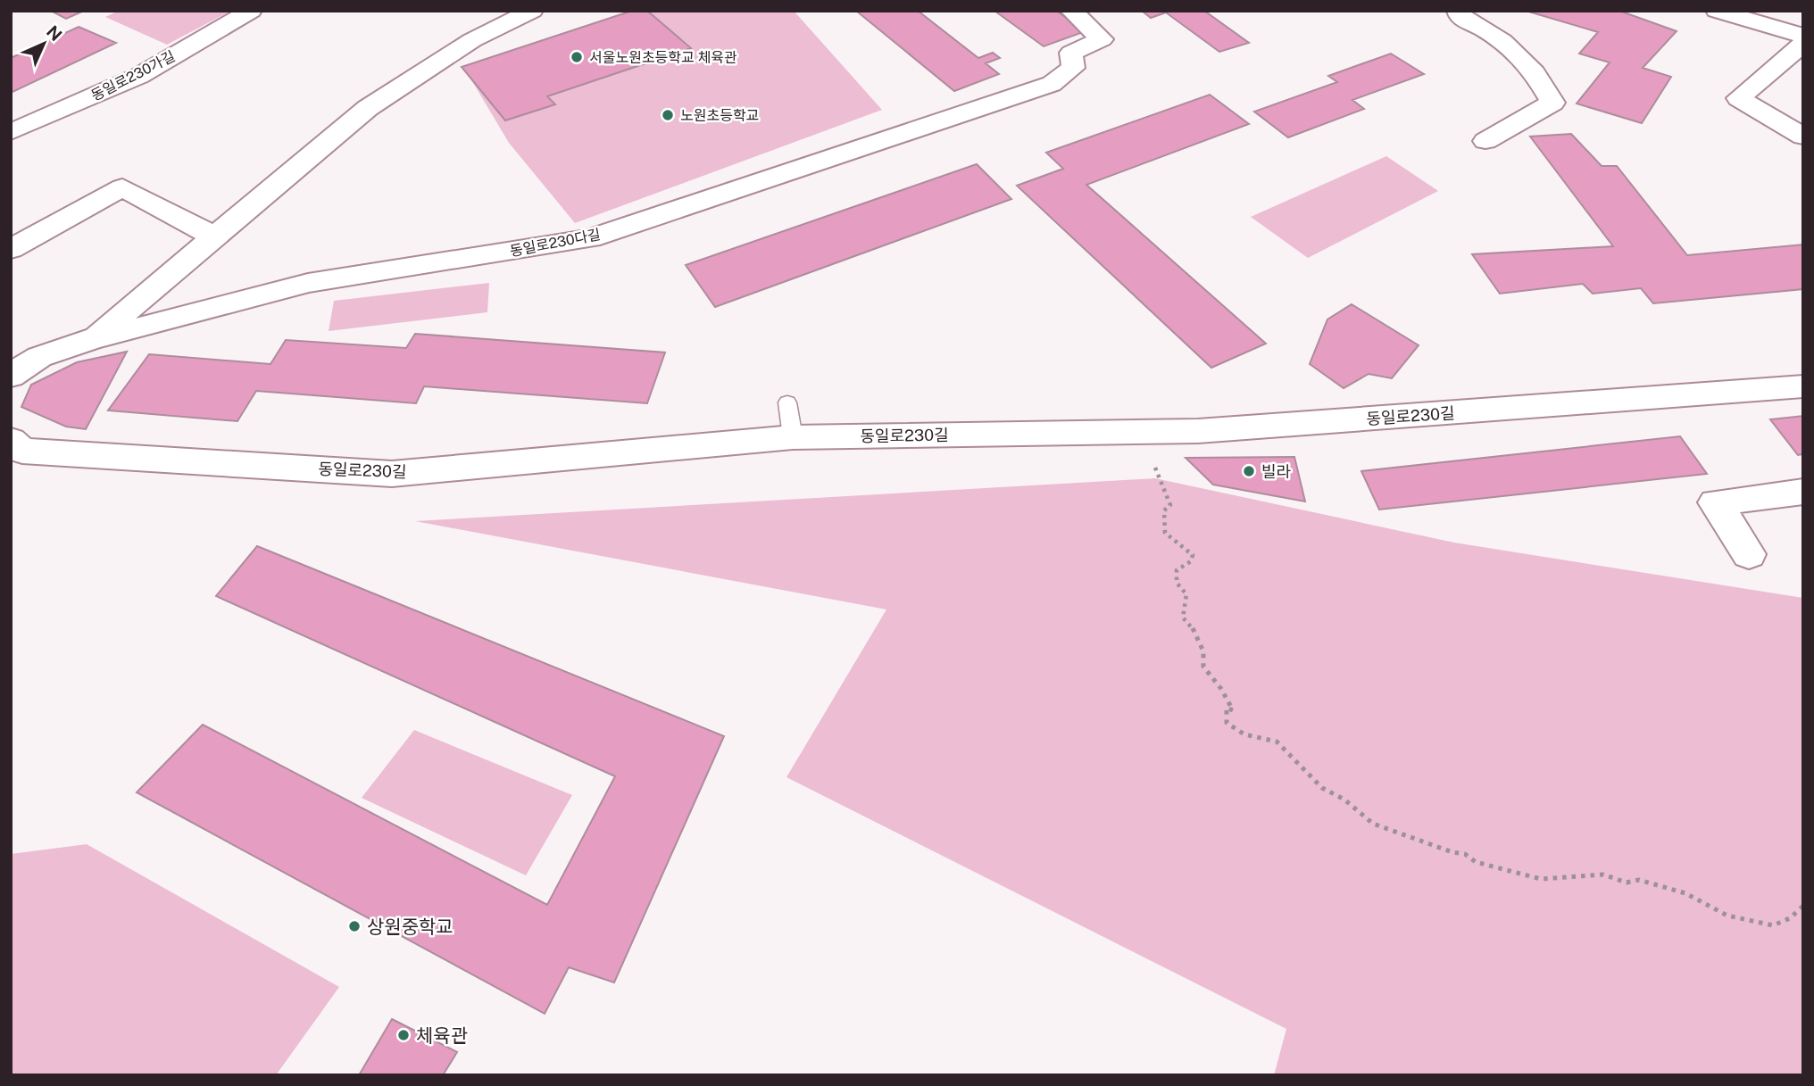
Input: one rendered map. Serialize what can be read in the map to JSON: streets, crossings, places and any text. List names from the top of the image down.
{
  "streets": {
    "street": ["동일로230가길", "동일로230다길", "동일로230길"]
  },
  "places": [
    "서울노원초등학교 체육관",
    "노원초등학교",
    "빌라",
    "상원중학교",
    "체육관"
  ],
  "north": "top right"
}
